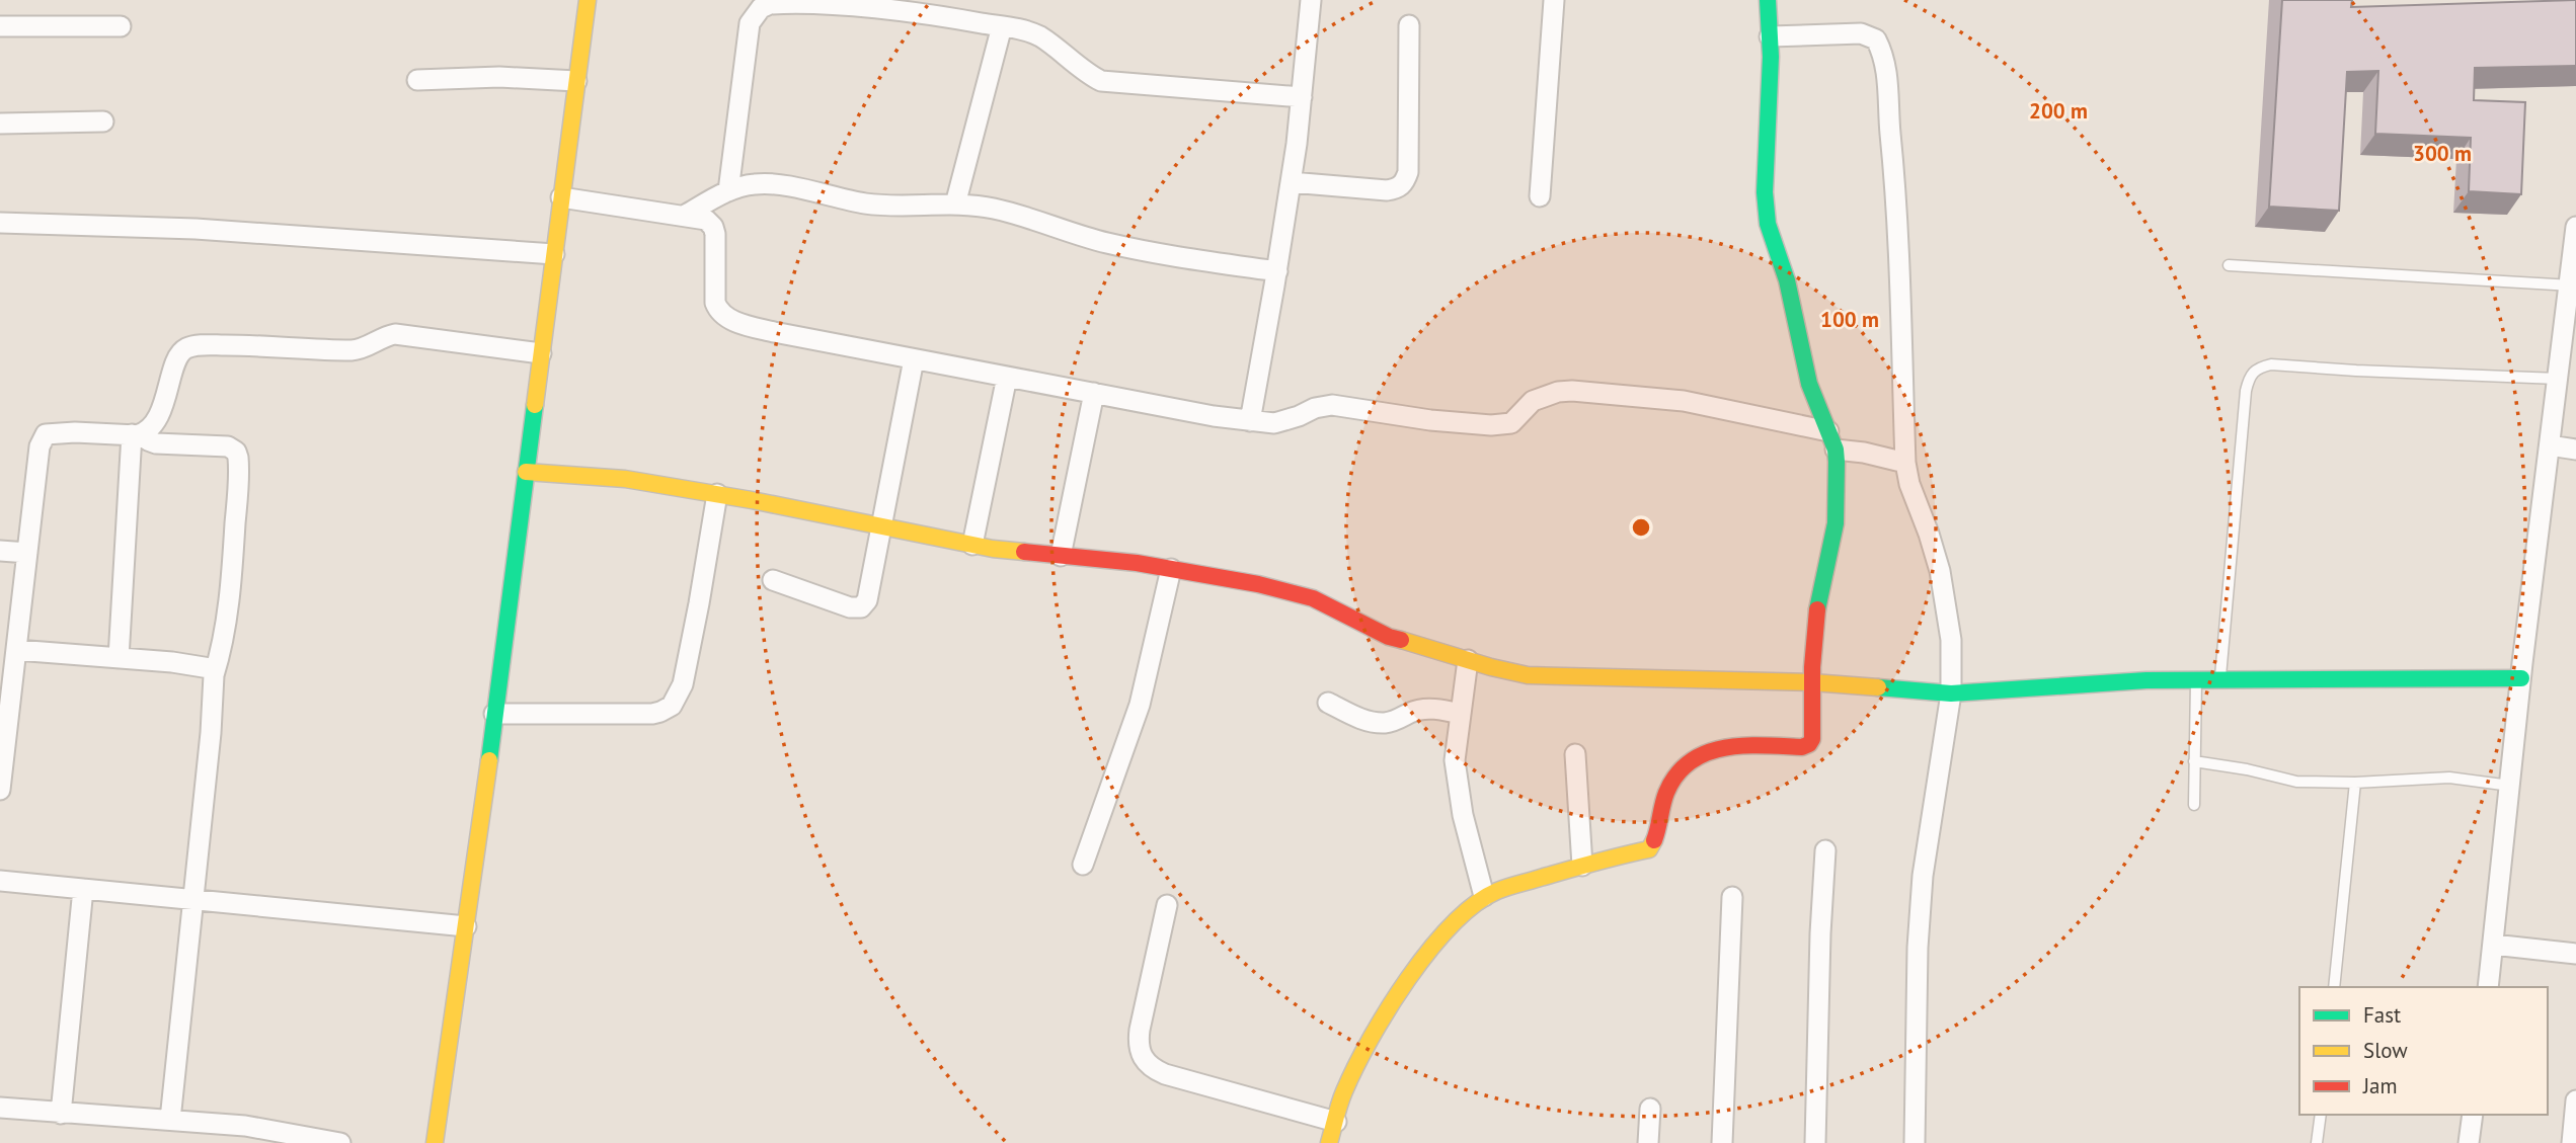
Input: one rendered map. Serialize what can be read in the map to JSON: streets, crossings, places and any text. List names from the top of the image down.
{
  "legend": ["Fast", "Slow", "Jam"],
  "rings": ["200 m", "300 m", "100 m"]
}
